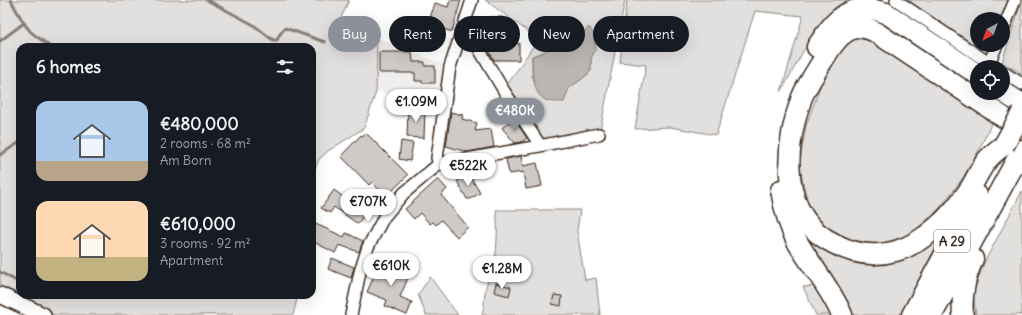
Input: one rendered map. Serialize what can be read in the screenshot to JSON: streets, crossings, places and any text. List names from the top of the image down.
{
  "streets": {
    "highway": ["A 29"]
  },
  "north": "bottom left",
  "page": {
    "chip": [
      "Buy",
      "Rent",
      "Filters",
      "New",
      "Apartment"
    ],
    "heading": "6 homes",
    "price": [
      "€1.09M",
      "€480K",
      "€522K",
      "€707K",
      "€610K",
      "€1.28M"
    ],
    "list": [
      {
        "name": "€480,000",
        "note": "2 rooms · 68 m² · Am Born"
      },
      {
        "name": "€610,000",
        "note": "3 rooms · 92 m² · Apartment"
      }
    ]
  }
}
